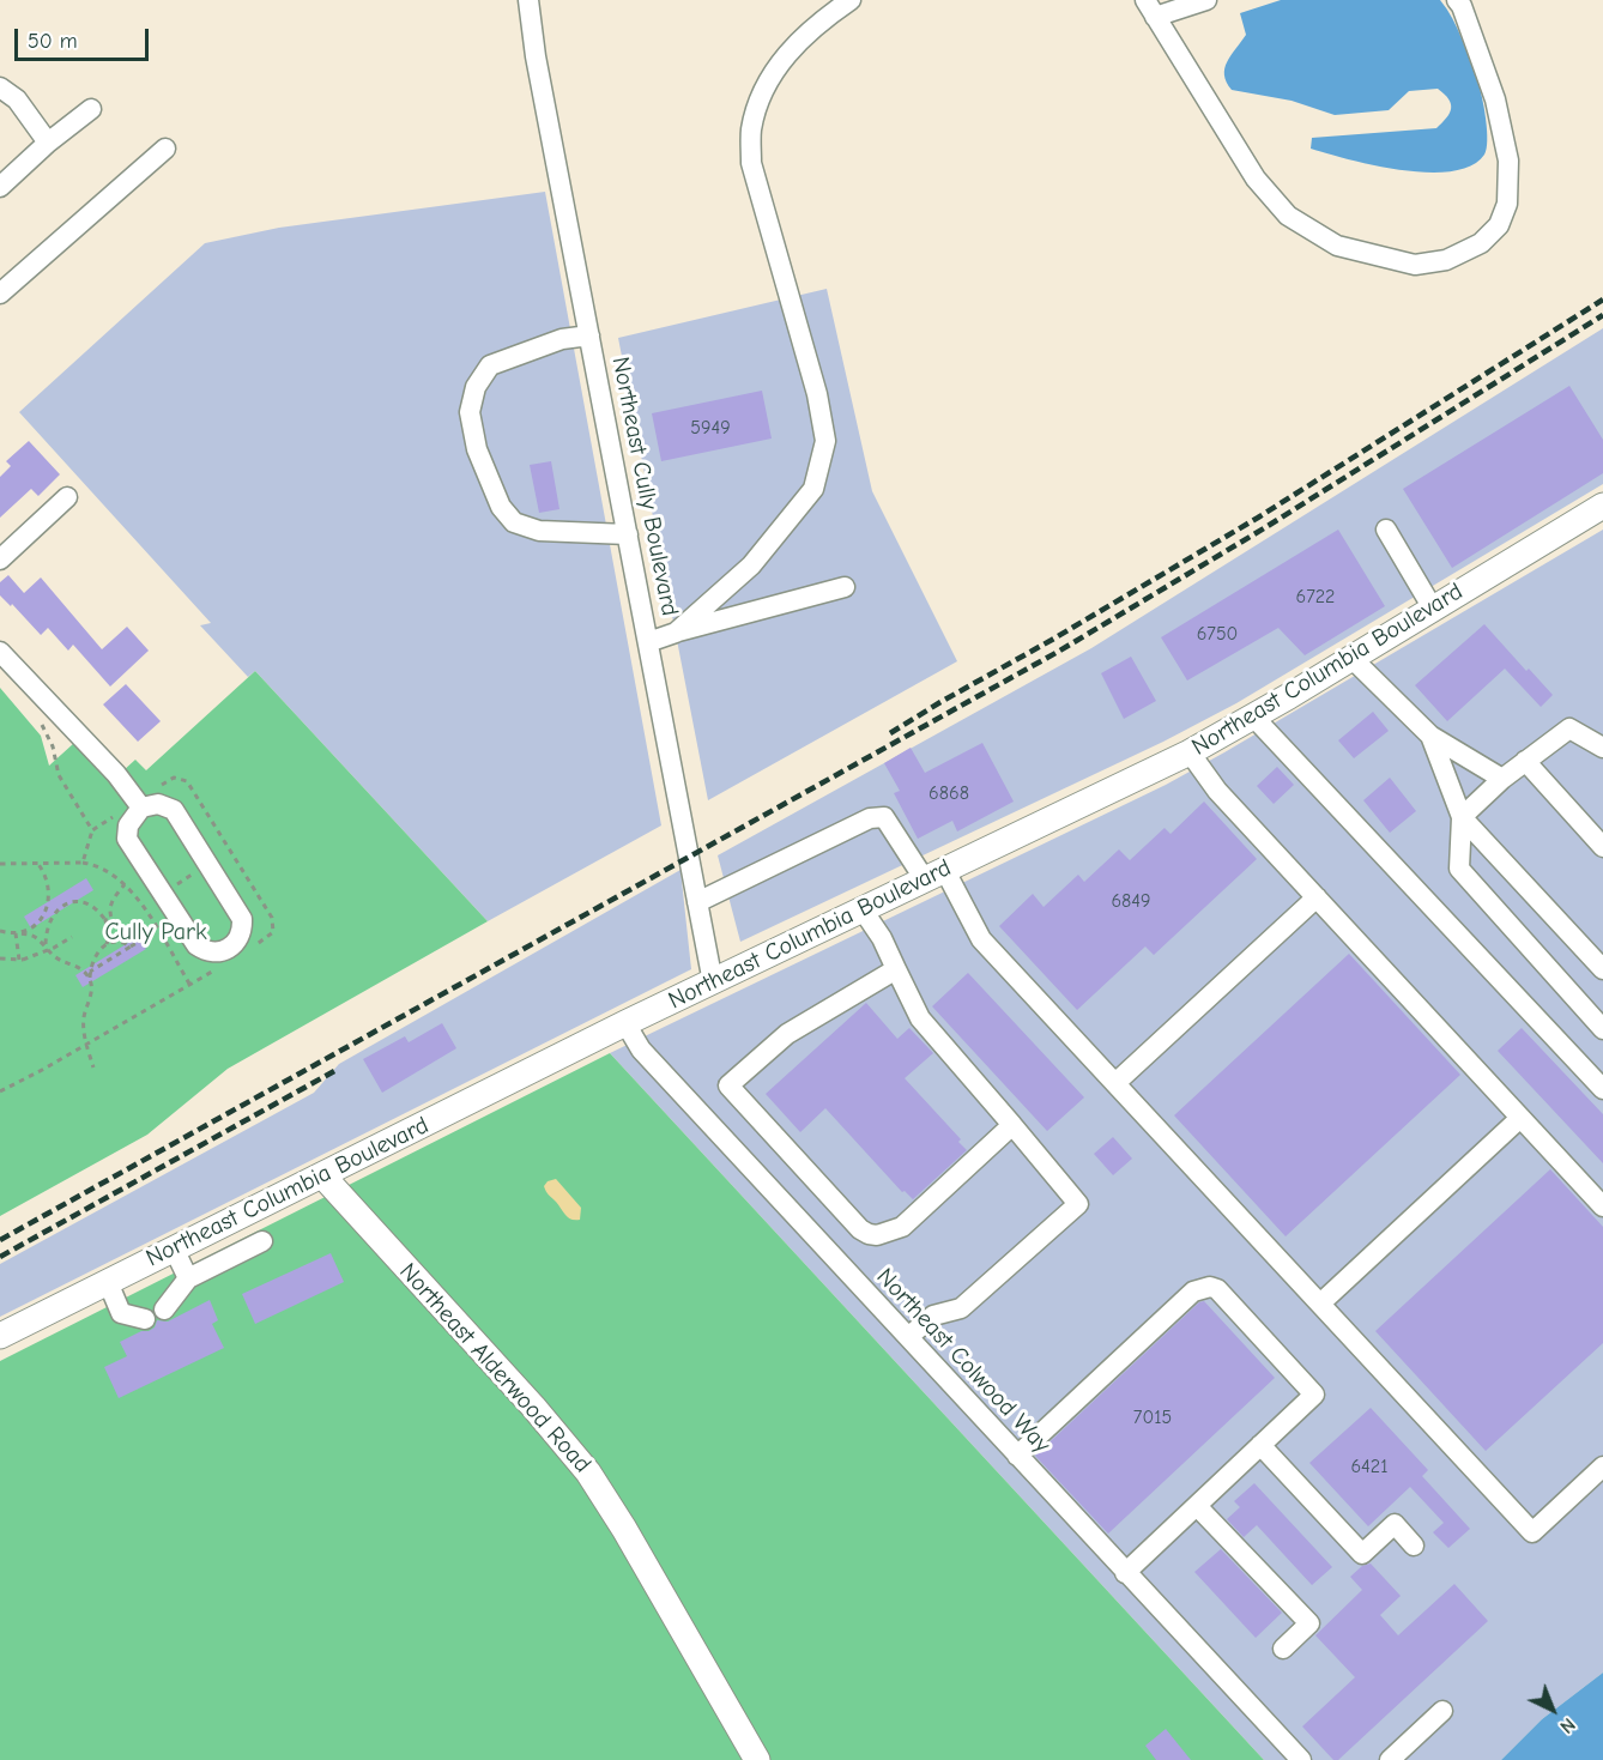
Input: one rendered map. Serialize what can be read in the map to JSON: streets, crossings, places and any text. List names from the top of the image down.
{
  "streets": {
    "main road": ["Northeast Columbia Boulevard", "Northeast Alderwood Road"],
    "street": ["Northeast Cully Boulevard", "Northeast Colwood Way"]
  },
  "crossings": [
    ["Northeast Cully Boulevard", "Northeast Columbia Boulevard"],
    ["Northeast Columbia Boulevard", "Northeast Colwood Way"],
    ["Northeast Columbia Boulevard", "Northeast Alderwood Road"]
  ],
  "parks": ["Cully Park"],
  "house_numbers": [
    "5949",
    "6722",
    "6750",
    "6868",
    "6849",
    "7015",
    "6421"
  ],
  "scale_bar": "50 m",
  "north": "bottom right"
}
